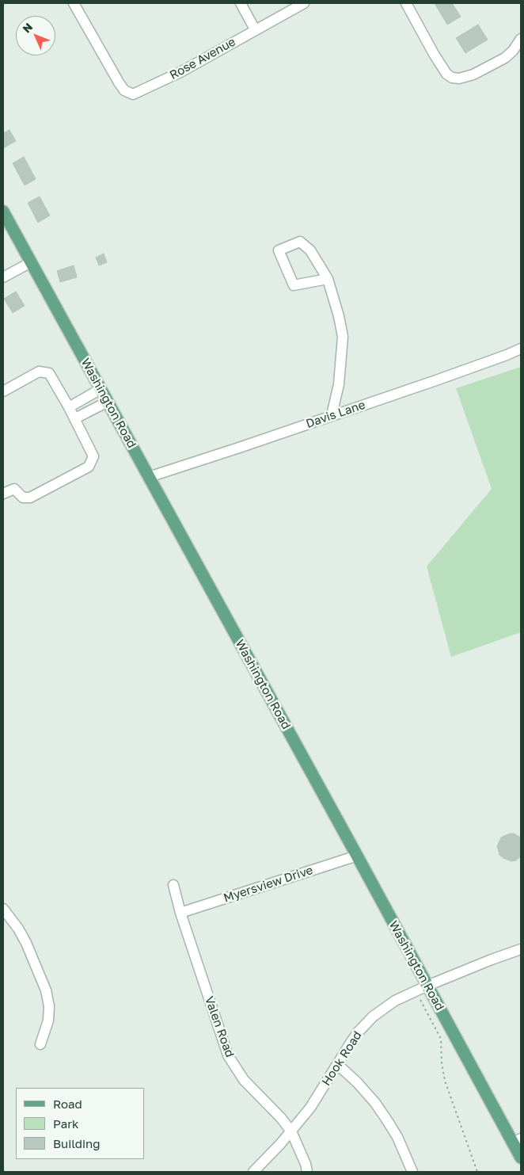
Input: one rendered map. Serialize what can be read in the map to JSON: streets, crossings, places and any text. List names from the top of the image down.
{
  "streets": {
    "main road": ["Washington Road"],
    "street": [
      "Rose Avenue",
      "Davis Lane",
      "Myersview Drive",
      "Valen Road",
      "Hook Road"
    ]
  },
  "crossings": [
    ["Washington Road", "Davis Lane"],
    ["Washington Road", "Myersview Drive"],
    ["Washington Road", "Hook Road"],
    ["Myersview Drive", "Valen Road"],
    ["Valen Road", "Hook Road"]
  ],
  "legend": ["Road", "Park", "Building"],
  "north": "top left"
}
